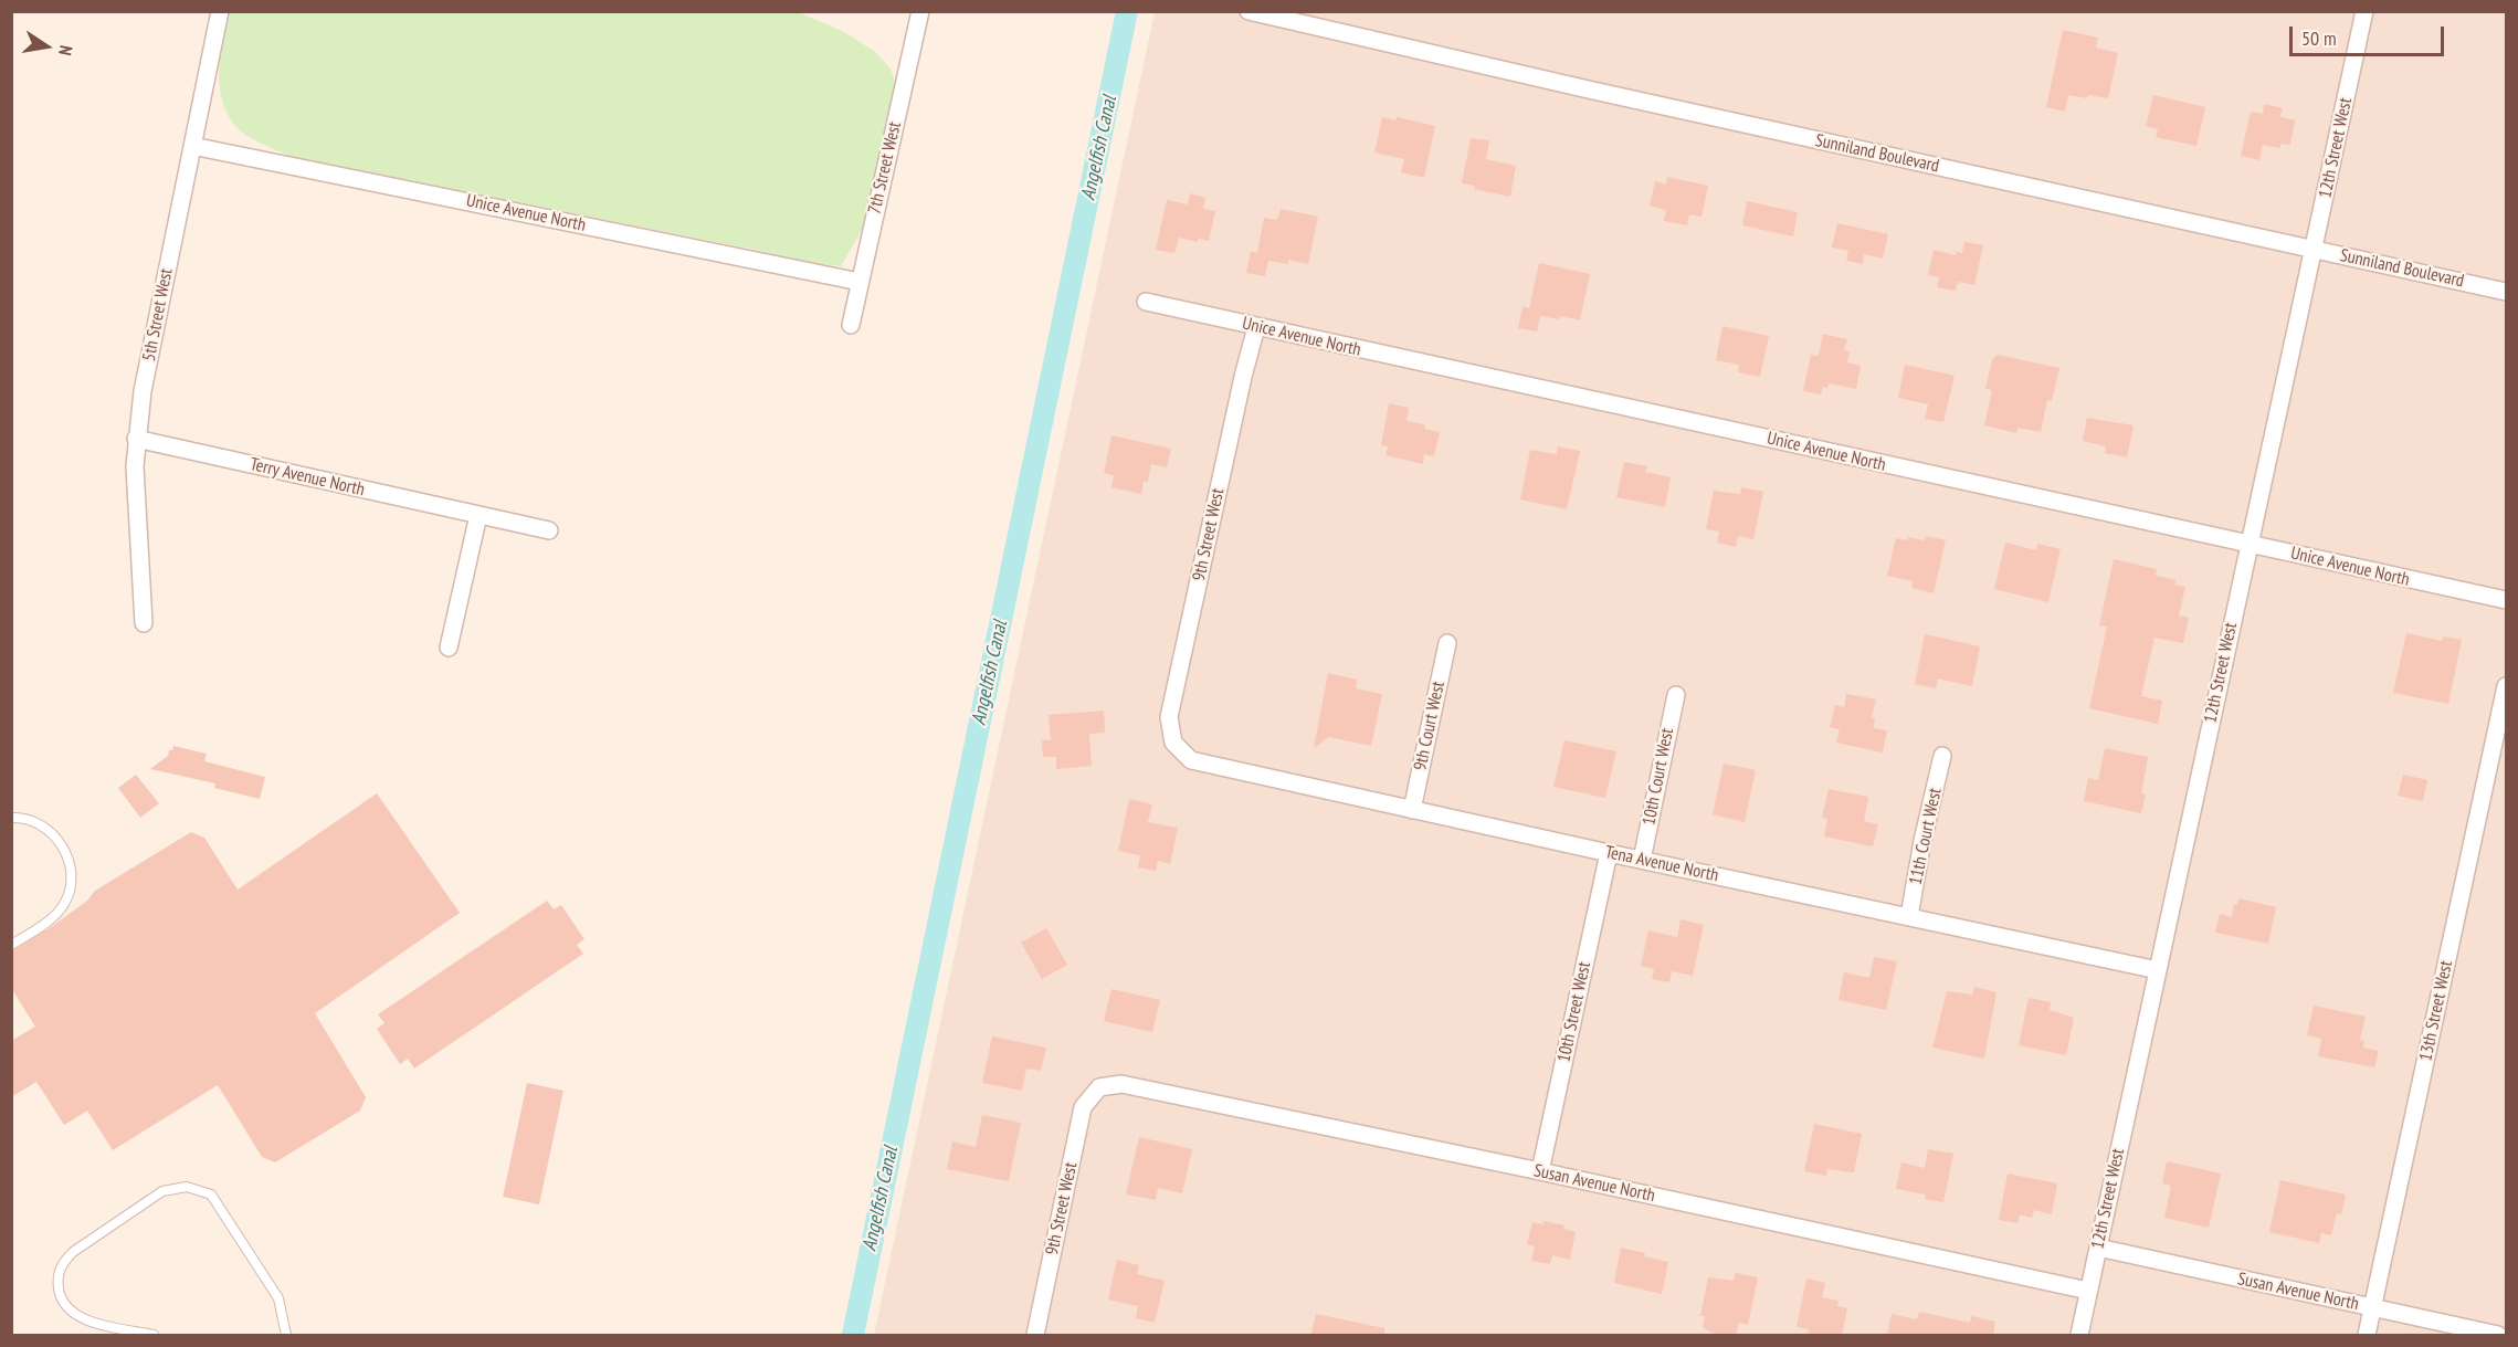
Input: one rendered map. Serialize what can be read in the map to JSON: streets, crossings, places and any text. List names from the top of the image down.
{
  "streets": {
    "street": [
      "12th Street West",
      "Sunniland Boulevard",
      "7th Street West",
      "Unice Avenue North",
      "5th Street West",
      "Terry Avenue North",
      "9th Street West",
      "9th Court West",
      "10th Court West",
      "11th Court West",
      "Tena Avenue North",
      "13th Street West",
      "10th Street West",
      "Susan Avenue North"
    ]
  },
  "crossings": [
    ["12th Street West", "Sunniland Boulevard"],
    ["12th Street West", "Unice Avenue North"],
    ["12th Street West", "Tena Avenue North"],
    ["12th Street West", "Susan Avenue North"],
    ["7th Street West", "Unice Avenue North"],
    ["Unice Avenue North", "5th Street West"],
    ["Unice Avenue North", "9th Street West"],
    ["5th Street West", "Terry Avenue North"],
    ["9th Street West", "Tena Avenue North"],
    ["9th Street West", "Susan Avenue North"],
    ["9th Court West", "Tena Avenue North"],
    ["10th Court West", "Tena Avenue North"],
    ["11th Court West", "Tena Avenue North"],
    ["Tena Avenue North", "10th Street West"],
    ["13th Street West", "Susan Avenue North"],
    ["10th Street West", "Susan Avenue North"]
  ],
  "water": ["Angelfish Canal"],
  "scale_bar": "50 m",
  "north": "right"
}
